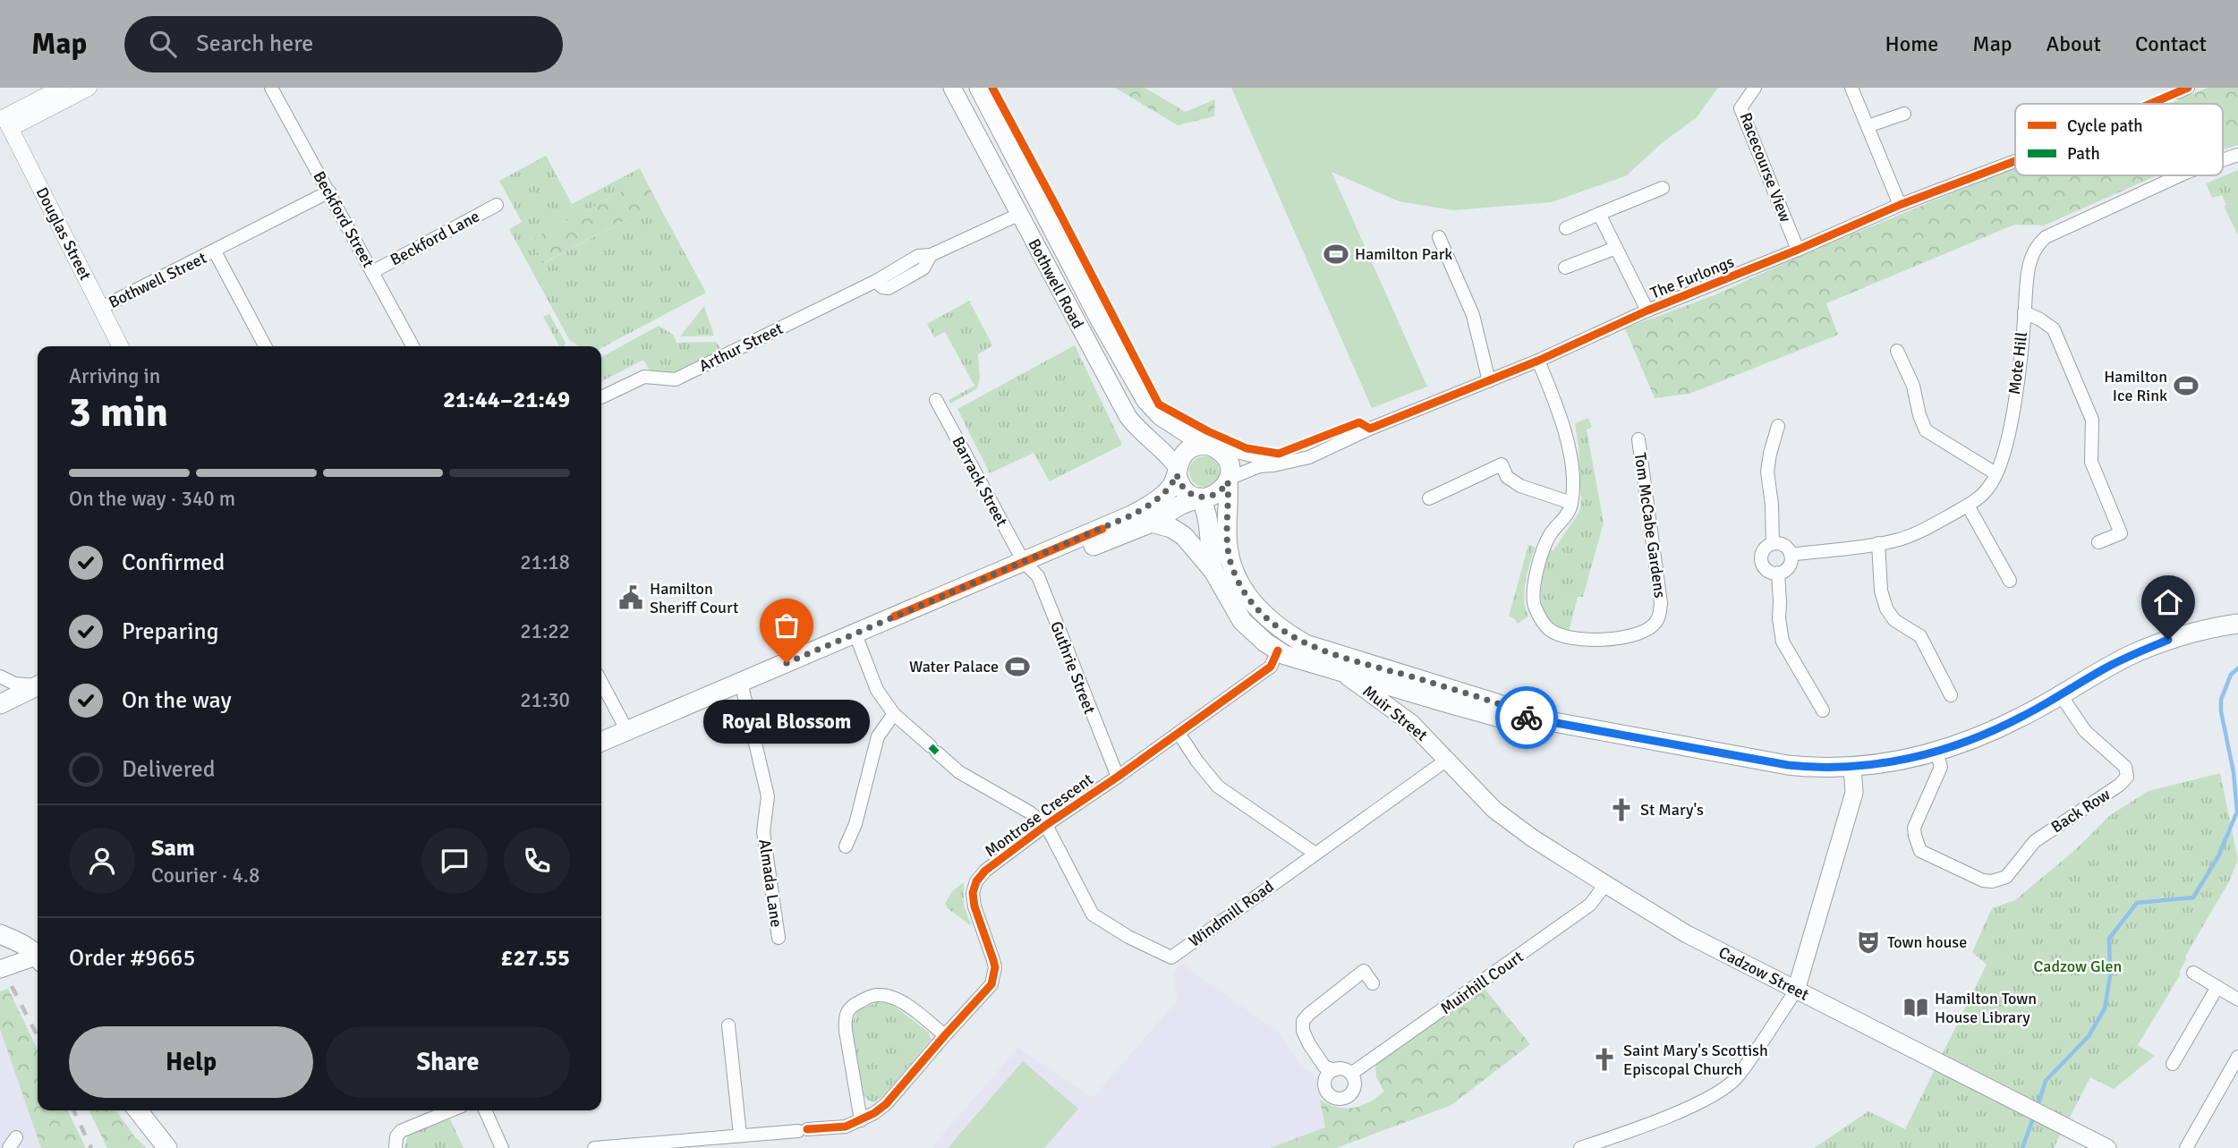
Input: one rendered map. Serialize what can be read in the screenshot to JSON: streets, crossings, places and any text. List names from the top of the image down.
{
  "streets": {
    "main road": ["Bothwell Road", "Muir Street", "Cadzow Street"],
    "street": [
      "Racecourse View",
      "Beckford Street",
      "Douglas Street",
      "Beckford Lane",
      "The Furlongs",
      "Bothwell Street",
      "Arthur Street",
      "Mote Hill",
      "Barrack Street",
      "Tom McCabe Gardens",
      "Guthrie Street",
      "Back Row",
      "Montrose Crescent",
      "Almada Lane",
      "Windmill Road",
      "Muirhill Court"
    ]
  },
  "crossings": [
    ["Racecourse View", "The Furlongs"],
    ["Beckford Street", "Beckford Lane"],
    ["Beckford Street", "Bothwell Street"],
    ["Douglas Street", "Bothwell Street"],
    ["The Furlongs", "Bothwell Road"],
    ["The Furlongs", "Muir Street"],
    ["Bothwell Road", "Arthur Street"],
    ["Bothwell Road", "Muir Street"],
    ["Barrack Street", "Guthrie Street"],
    ["Guthrie Street", "Montrose Crescent"],
    ["Muir Street", "Back Row"],
    ["Muir Street", "Montrose Crescent"],
    ["Muir Street", "Windmill Road"],
    ["Muir Street", "Cadzow Street"],
    ["Montrose Crescent", "Windmill Road"],
    ["Windmill Road", "Cadzow Street"],
    ["Cadzow Street", "Muirhill Court"]
  ],
  "parks": ["Cadzow Glen"],
  "places": {
    "sports": ["Hamilton Park", "Hamilton Ice Rink", "Water Palace"],
    "public building": ["Hamilton Sheriff Court"],
    "other": ["Royal Blossom"],
    "church": ["St Mary's", "Saint Mary's Scottish Episcopal Church"],
    "theatre": ["Town house"],
    "library": ["Hamilton Town House Library"]
  },
  "legend": ["Cycle path", "Path"],
  "page": {
    "header": "Map",
    "search": "Search here",
    "nav": [
      "Home",
      "Map",
      "About",
      "Contact"
    ],
    "heading": ["3 min", "Arriving in", "21:44–21:49"],
    "panel": [
      "Sam",
      "Courier · 4.8",
      "Order #9665",
      "£27.55"
    ],
    "bar": "On the way · 340 m",
    "list": [
      ["Confirmed", "21:18"],
      ["Preparing", "21:22"],
      ["On the way", "21:30"],
      "Delivered"
    ],
    "bubble": "Royal Blossom",
    "buttons": ["Help", "Share"]
  }
}
